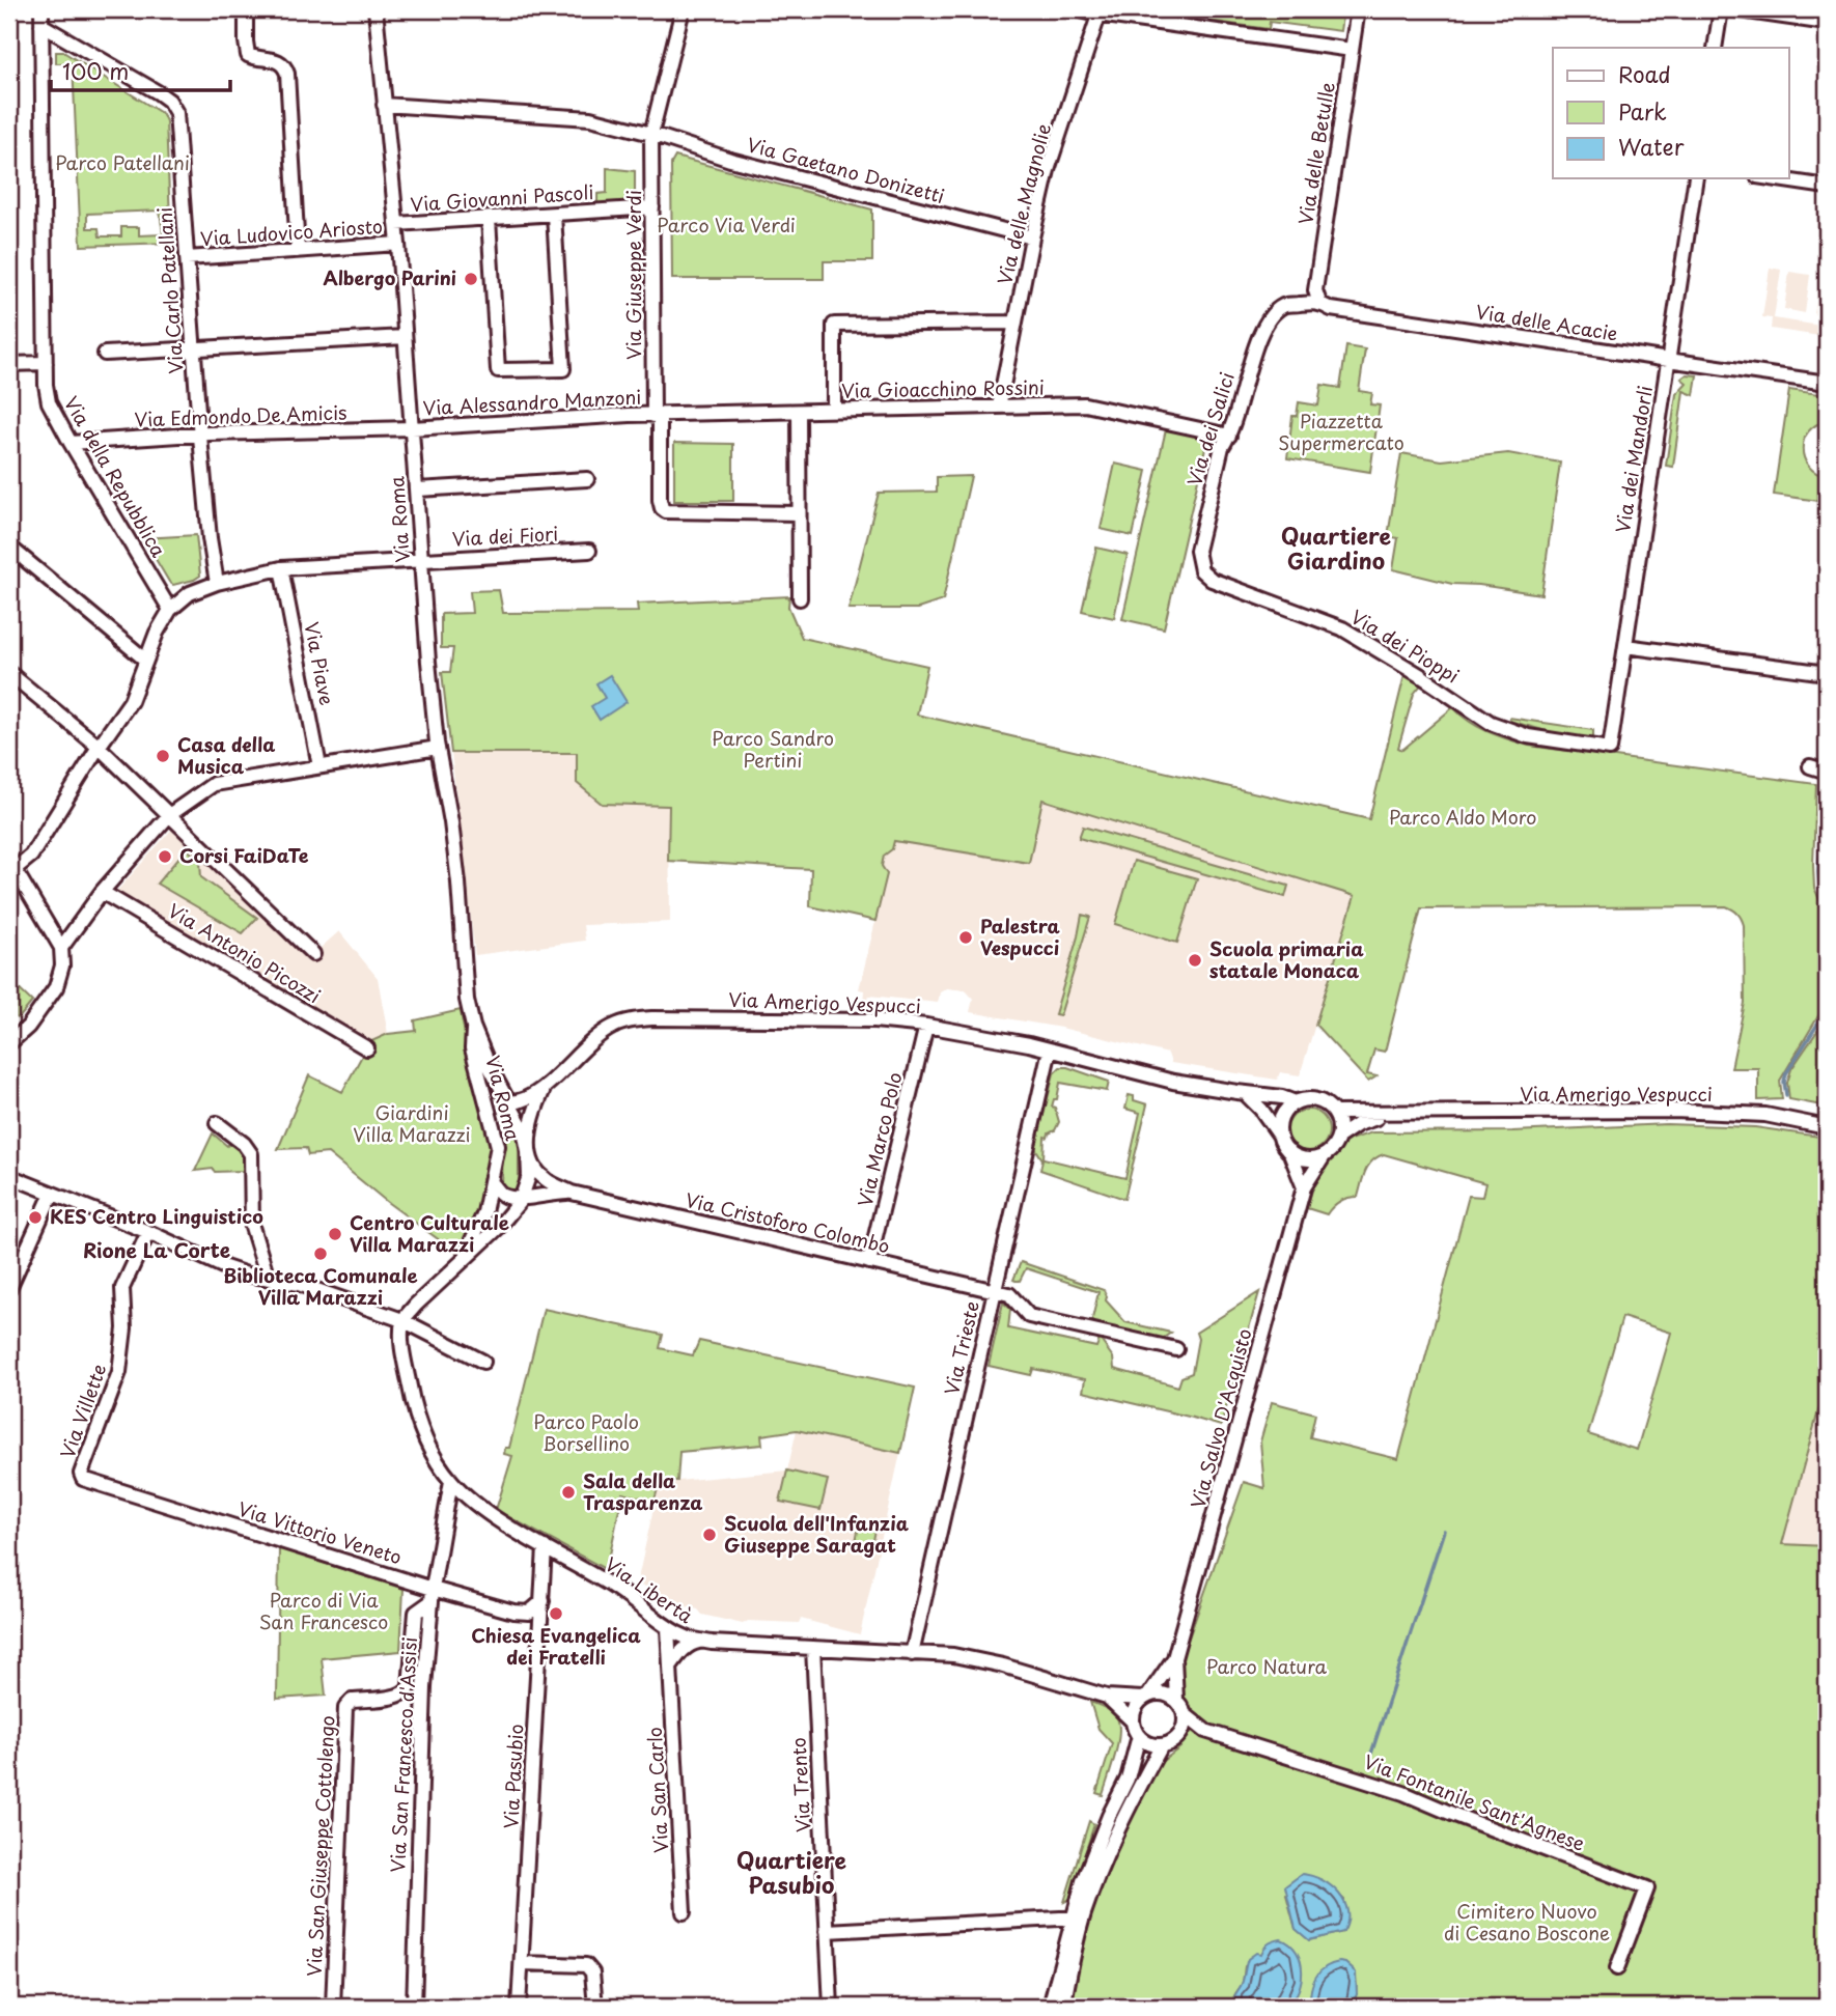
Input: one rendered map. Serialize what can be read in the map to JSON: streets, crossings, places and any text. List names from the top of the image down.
{
  "streets": {
    "street": [
      "Via delle Betulle",
      "Via Gaetano Donizetti",
      "Via Giovanni Pascoli",
      "Via delle Magnolie",
      "Via Ludovico Ariosto",
      "Via Giuseppe Verdi",
      "Via Carlo Patellani",
      "Via delle Acacie",
      "Via Gioacchino Rossini",
      "Via Alessandro Manzoni",
      "Via Edmondo De Amicis",
      "Via dei Salici",
      "Via dei Mandorli",
      "Via della Repubblica",
      "Via Roma",
      "Via dei Fiori",
      "Via dei Pioppi",
      "Via Piave",
      "Via Antonio Picozzi",
      "Via Amerigo Vespucci",
      "Via Marco Polo",
      "Via Cristoforo Colombo",
      "Via Trieste",
      "Via Villette",
      "Via Salvo D'Acquisto",
      "Via Vittorio Veneto",
      "Via Libertà",
      "Via San Francesco d'Assisi",
      "Via Pasubio",
      "Via Trento",
      "Via San Carlo",
      "Via Fontanile Sant'Agnese",
      "Via San Giuseppe Cottolengo"
    ]
  },
  "crossings": [
    ["Via delle Betulle", "Via delle Acacie"],
    ["Via Gaetano Donizetti", "Via delle Magnolie"],
    ["Via Gaetano Donizetti", "Via Giuseppe Verdi"],
    ["Via Gaetano Donizetti", "Via Roma"],
    ["Via Giovanni Pascoli", "Via Giuseppe Verdi"],
    ["Via Giovanni Pascoli", "Via Roma"],
    ["Via delle Magnolie", "Via Gioacchino Rossini"],
    ["Via Ludovico Ariosto", "Via Carlo Patellani"],
    ["Via Ludovico Ariosto", "Via Roma"],
    ["Via Giuseppe Verdi", "Via Gioacchino Rossini"],
    ["Via Giuseppe Verdi", "Via Alessandro Manzoni"],
    ["Via Carlo Patellani", "Via Edmondo De Amicis"],
    ["Via Carlo Patellani", "Via della Repubblica"],
    ["Via Carlo Patellani", "Via dei Fiori"],
    ["Via delle Acacie", "Via dei Salici"],
    ["Via delle Acacie", "Via dei Mandorli"],
    ["Via Gioacchino Rossini", "Via Alessandro Manzoni"],
    ["Via Gioacchino Rossini", "Via dei Salici"],
    ["Via Alessandro Manzoni", "Via Edmondo De Amicis"],
    ["Via Alessandro Manzoni", "Via Roma"],
    ["Via Edmondo De Amicis", "Via della Repubblica"],
    ["Via Edmondo De Amicis", "Via Roma"],
    ["Via dei Salici", "Via dei Pioppi"],
    ["Via dei Mandorli", "Via dei Pioppi"],
    ["Via della Repubblica", "Via dei Fiori"],
    ["Via Roma", "Via dei Fiori"],
    ["Via Roma", "Via Amerigo Vespucci"],
    ["Via Roma", "Via Libertà"],
    ["Via dei Fiori", "Via Piave"],
    ["Via Amerigo Vespucci", "Via Marco Polo"],
    ["Via Amerigo Vespucci", "Via Trieste"],
    ["Via Amerigo Vespucci", "Via Salvo D'Acquisto"],
    ["Via Marco Polo", "Via Cristoforo Colombo"],
    ["Via Cristoforo Colombo", "Via Trieste"],
    ["Via Trieste", "Via Libertà"],
    ["Via Villette", "Via Vittorio Veneto"],
    ["Via Vittorio Veneto", "Via San Francesco d'Assisi"],
    ["Via Vittorio Veneto", "Via Pasubio"],
    ["Via Libertà", "Via San Francesco d'Assisi"],
    ["Via Libertà", "Via Pasubio"],
    ["Via Libertà", "Via Trento"],
    ["Via Libertà", "Via San Carlo"],
    ["Via San Francesco d'Assisi", "Via San Giuseppe Cottolengo"]
  ],
  "districts": ["Quartiere Giardino", "Rione La Corte", "Quartiere Pasubio"],
  "parks": [
    "Parco Patellani",
    "Parco Via Verdi",
    "Piazzetta Supermercato",
    "Parco Sandro Pertini",
    "Parco Aldo Moro",
    "Giardini Villa Marazzi",
    "Parco Paolo Borsellino",
    "Parco di Via San Francesco",
    "Parco Natura",
    "Cimitero Nuovo di Cesano Boscone"
  ],
  "places": [
    "Albergo Parini",
    "Casa della Musica",
    "Corsi FaiDaTe",
    "Palestra Vespucci",
    "Scuola primaria statale Monaca",
    "KES Centro Linguistico",
    "Centro Culturale Villa Marazzi",
    "Biblioteca Comunale Villa Marazzi",
    "Sala della Trasparenza",
    "Scuola dell'Infanzia Giuseppe Saragat",
    "Chiesa Evangelica dei Fratelli"
  ],
  "legend": ["Road", "Park", "Water"],
  "scale_bar": "100 m"
}
